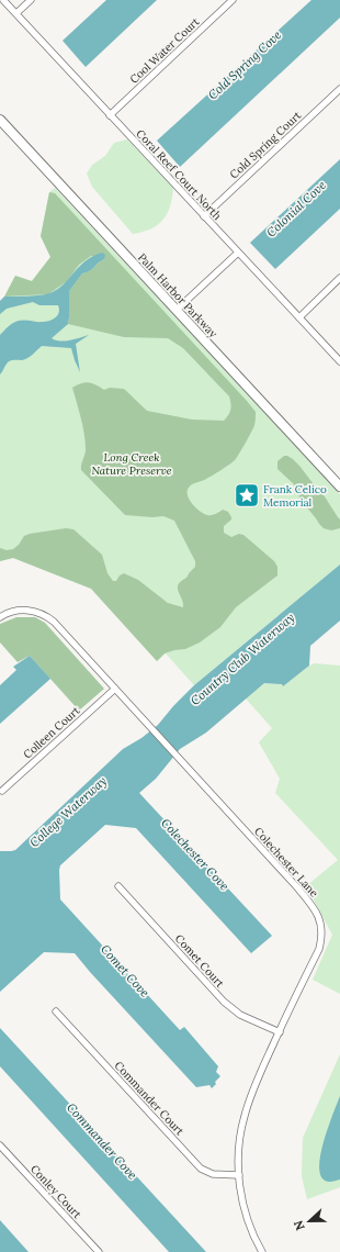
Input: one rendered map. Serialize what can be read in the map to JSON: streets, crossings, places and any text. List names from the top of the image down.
{
  "streets": {
    "street": [
      "Cool Water Court",
      "Cold Spring Court",
      "Coral Reef Court North",
      "Palm Harbor Parkway",
      "Colleen Court",
      "Colechester Lane",
      "Comet Court",
      "Commander Court",
      "Conley Court"
    ]
  },
  "crossings": [
    ["Cool Water Court", "Coral Reef Court North"],
    ["Cold Spring Court", "Coral Reef Court North"],
    ["Colleen Court", "Colechester Lane"],
    ["Colechester Lane", "Comet Court"],
    ["Colechester Lane", "Commander Court"]
  ],
  "water": [
    "Cold Spring Cove",
    "Colonial Cove",
    "Country Club Waterway",
    "College Waterway",
    "Colechester Cove",
    "Comet Cove",
    "Commander Cove"
  ],
  "parks": ["Long Creek Nature Preserve"],
  "places": {
    "place": ["Frank Celico Memorial"]
  },
  "north": "left"
}
